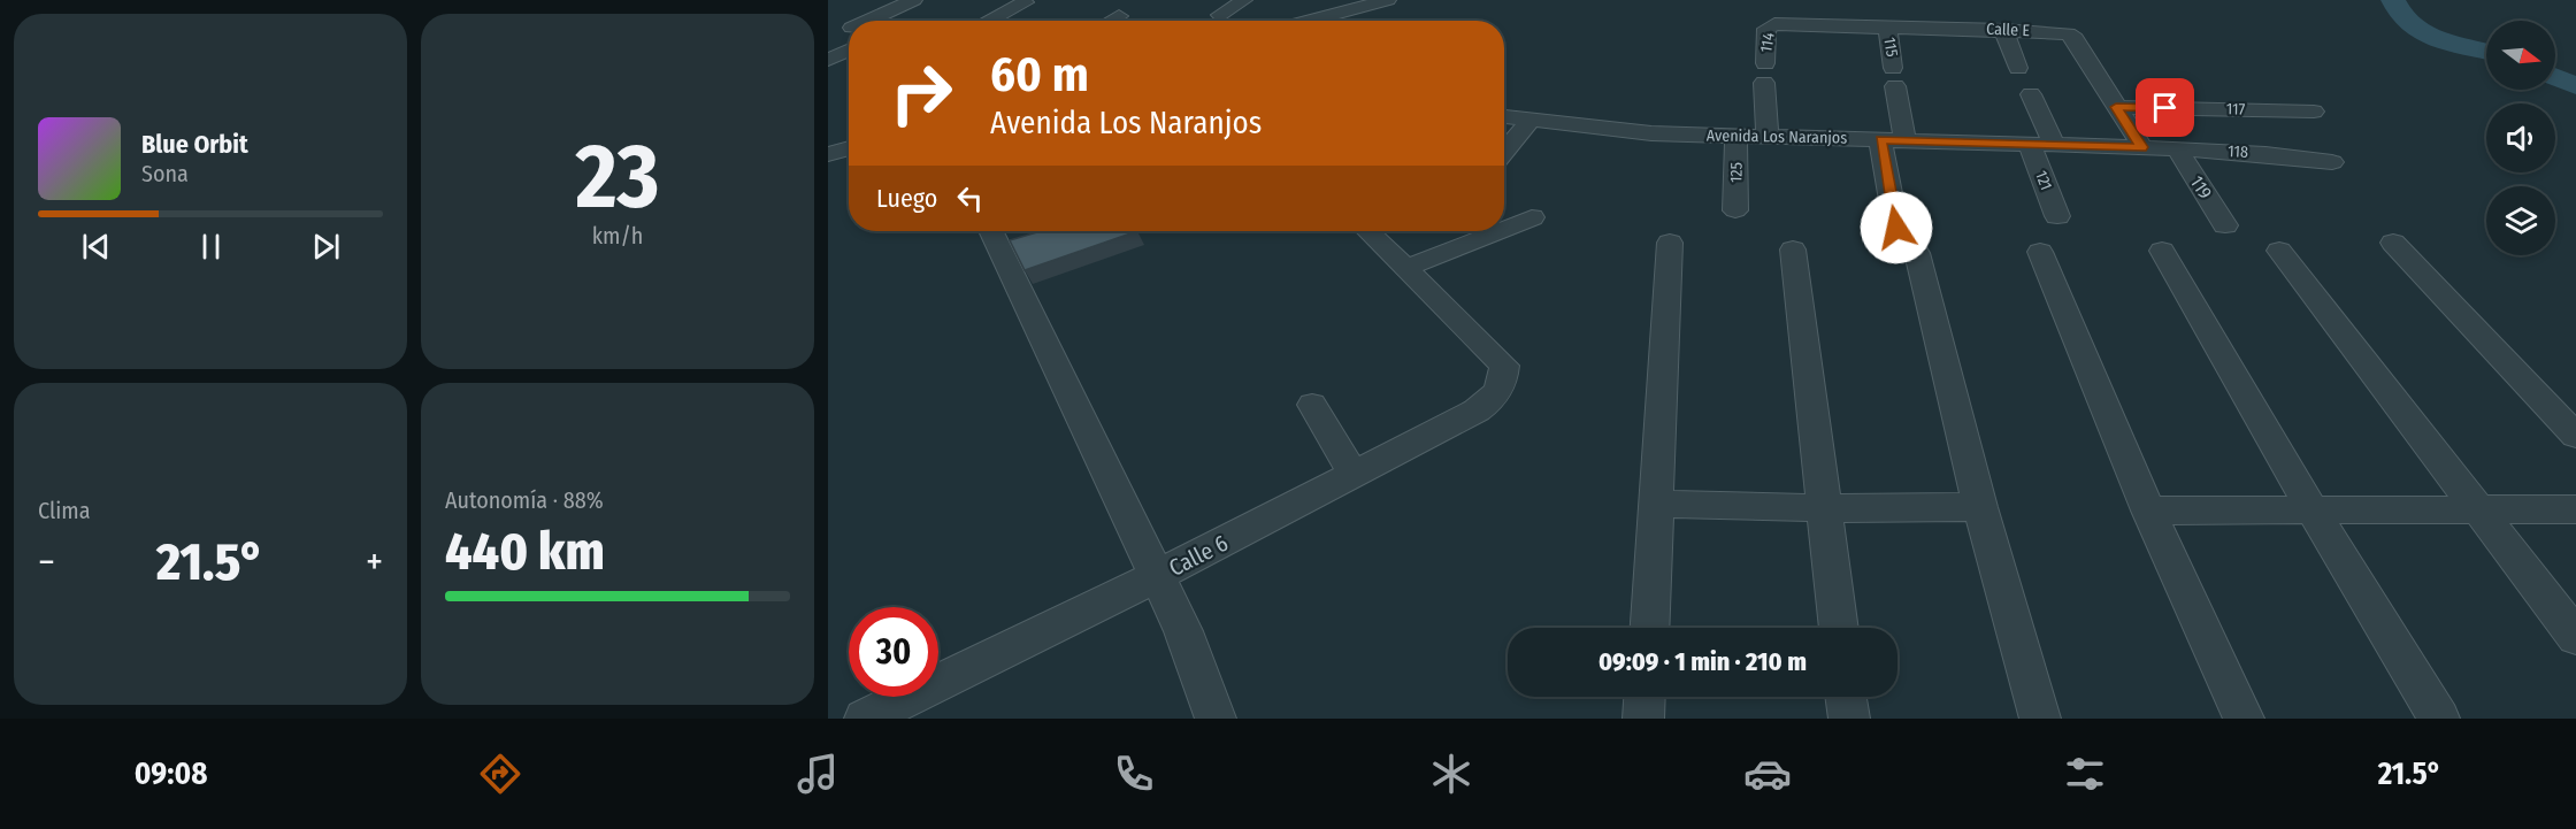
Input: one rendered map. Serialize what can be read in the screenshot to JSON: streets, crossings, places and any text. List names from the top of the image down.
{
  "streets": {
    "street": [
      "Calle E",
      "114",
      "115",
      "117",
      "Avenida Los Naranjos",
      "118",
      "125",
      "121",
      "119",
      "Calle 6"
    ]
  },
  "crossings": [
    ["Calle E", "114"],
    ["Calle E", "115"],
    ["Calle E", "117"],
    ["Calle E", "Avenida Los Naranjos"],
    ["Calle E", "118"],
    ["114", "Avenida Los Naranjos"],
    ["115", "Avenida Los Naranjos"],
    ["Avenida Los Naranjos", "118"],
    ["Avenida Los Naranjos", "125"],
    ["Avenida Los Naranjos", "121"],
    ["118", "119"]
  ],
  "north": "right",
  "page": {
    "tile": [
      ["23", "km/h"],
      "Clima",
      ["Autonomía · 88%", "440 km"]
    ],
    "turn": ["60 m", "Avenida Los Naranjos"],
    "song": ["Blue Orbit", "Sona"],
    "then": "Luego",
    "heat": ["−", "21.5°", "+"],
    "limit": "30",
    "trip": "09:09 · 1 min · 210 m",
    "tabs": ["09:08", "21.5°"]
  }
}
